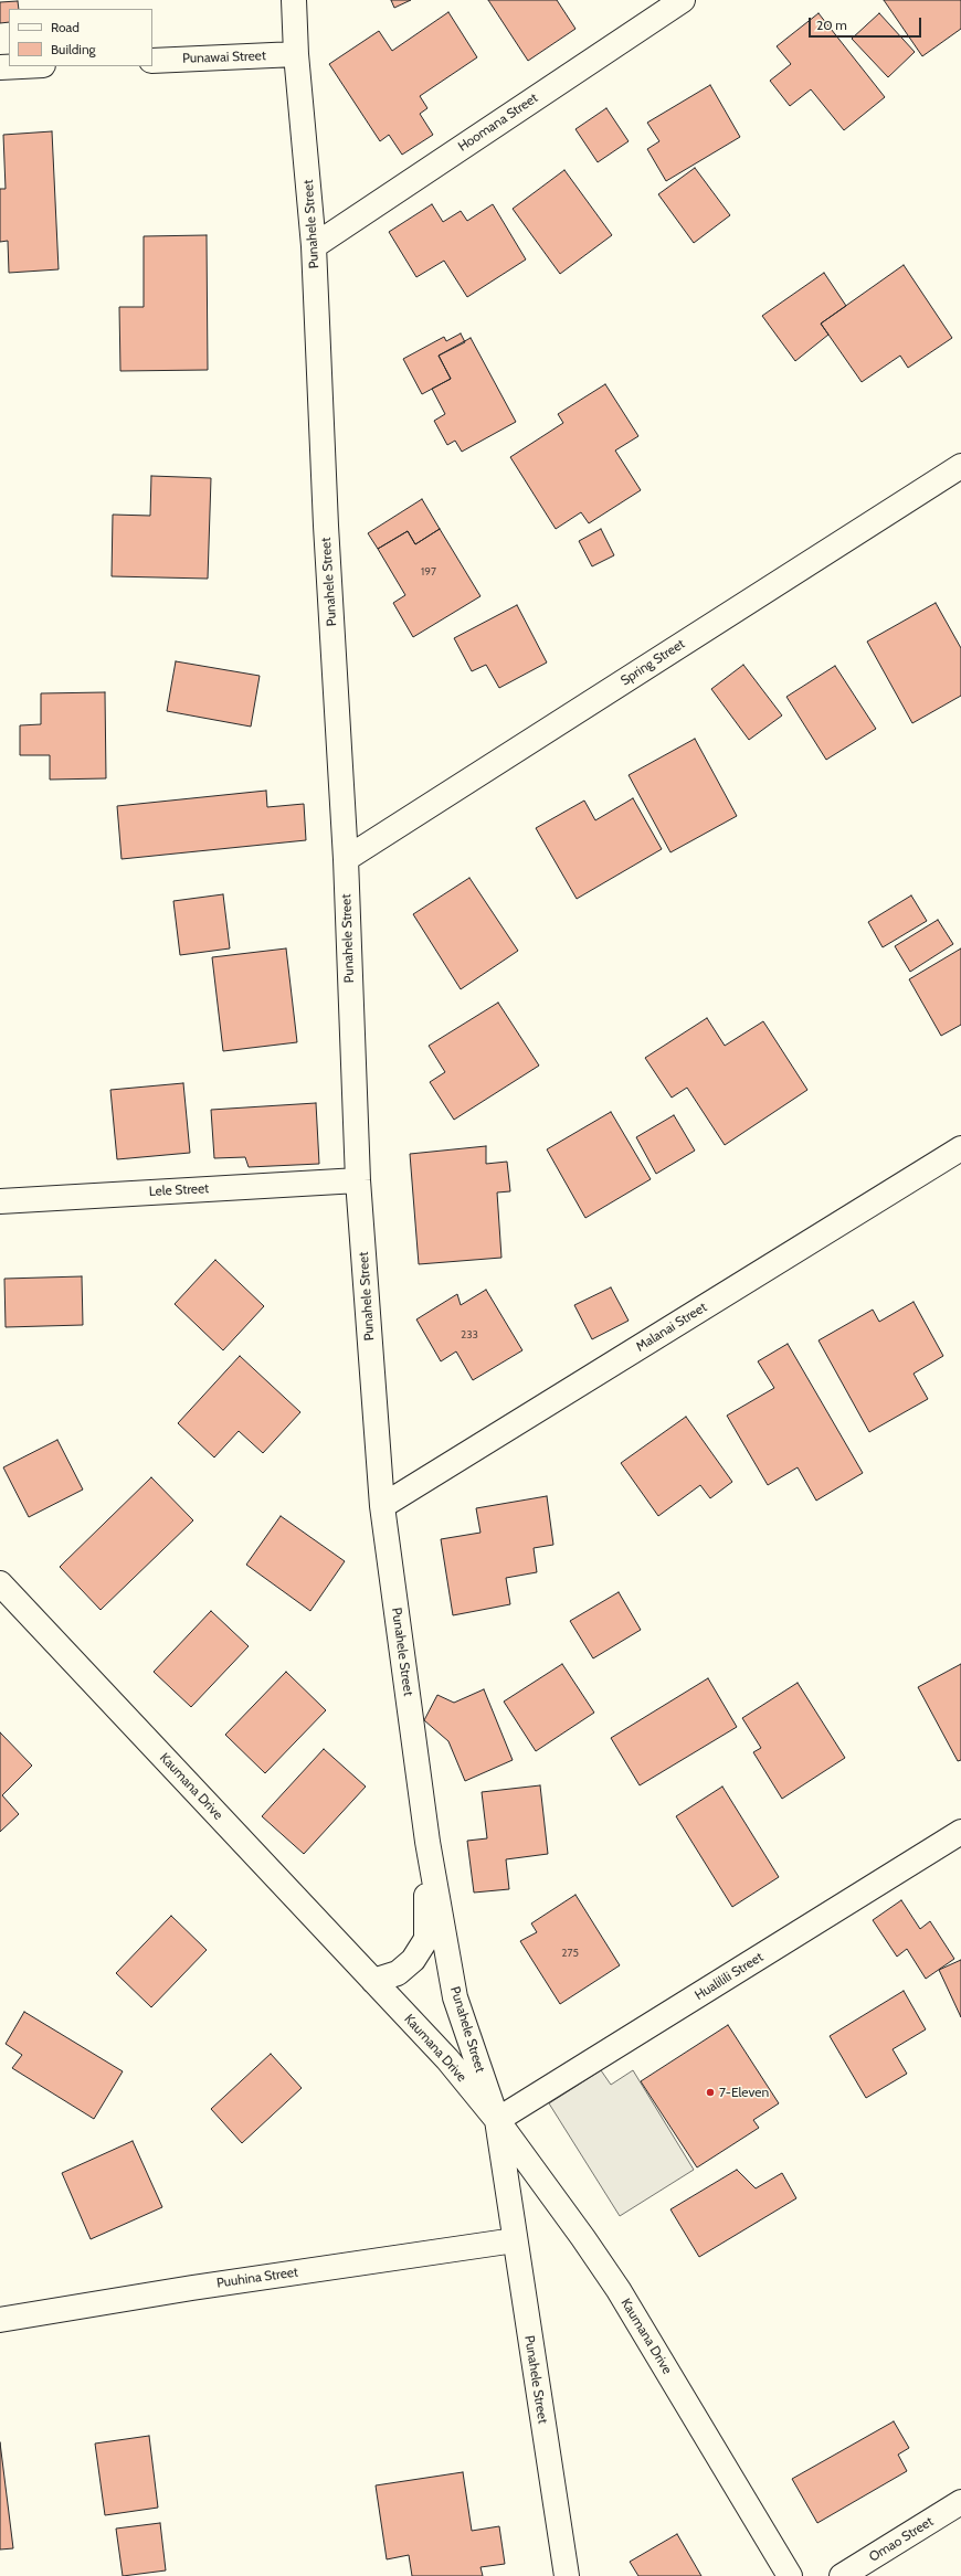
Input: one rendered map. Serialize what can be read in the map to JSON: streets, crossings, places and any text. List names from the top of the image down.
{
  "streets": {
    "street": [
      "Punawai Street",
      "Hoomana Street",
      "Punahele Street",
      "Spring Street",
      "Lele Street",
      "Malanai Street",
      "Kaumana Drive",
      "Hualilili Street",
      "Puuhina Street",
      "Omao Street"
    ]
  },
  "crossings": [
    ["Punawai Street", "Punahele Street"],
    ["Hoomana Street", "Punahele Street"],
    ["Punahele Street", "Spring Street"],
    ["Punahele Street", "Lele Street"],
    ["Punahele Street", "Malanai Street"],
    ["Punahele Street", "Kaumana Drive"],
    ["Punahele Street", "Hualilili Street"],
    ["Punahele Street", "Puuhina Street"],
    ["Kaumana Drive", "Hualilili Street"]
  ],
  "places": ["7-Eleven"],
  "house_numbers": ["197", "233", "275"],
  "legend": ["Road", "Building"],
  "scale_bar": "20 m"
}
